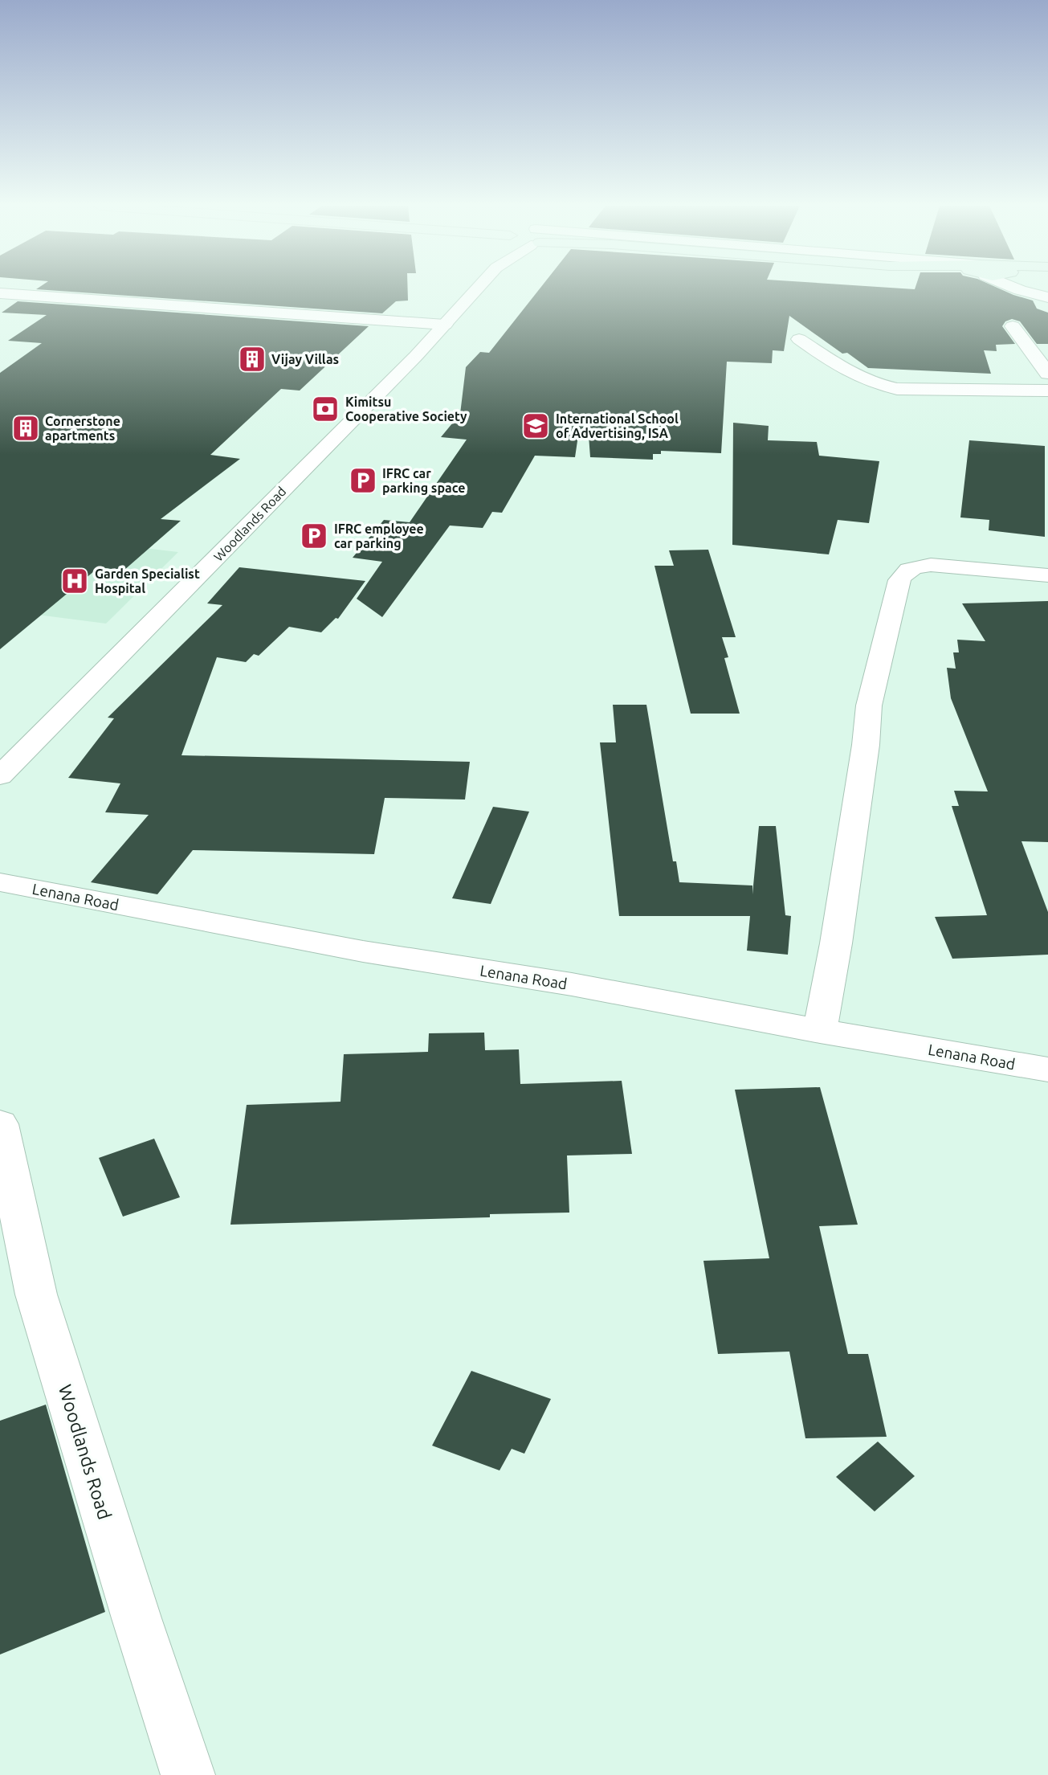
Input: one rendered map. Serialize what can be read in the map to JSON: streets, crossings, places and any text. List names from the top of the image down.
{
  "streets": {
    "street": ["Woodlands Road", "Lenana Road"]
  },
  "places": {
    "building": ["Vijay Villas", "Cornerstone apartments"],
    "bank": ["Kimitsu Cooperative Society"],
    "school or university": ["International School of Advertising, ISA"],
    "parking": ["IFRC car parking space", "IFRC employee car parking"],
    "hospital": ["Garden Specialist Hospital"]
  }
}
